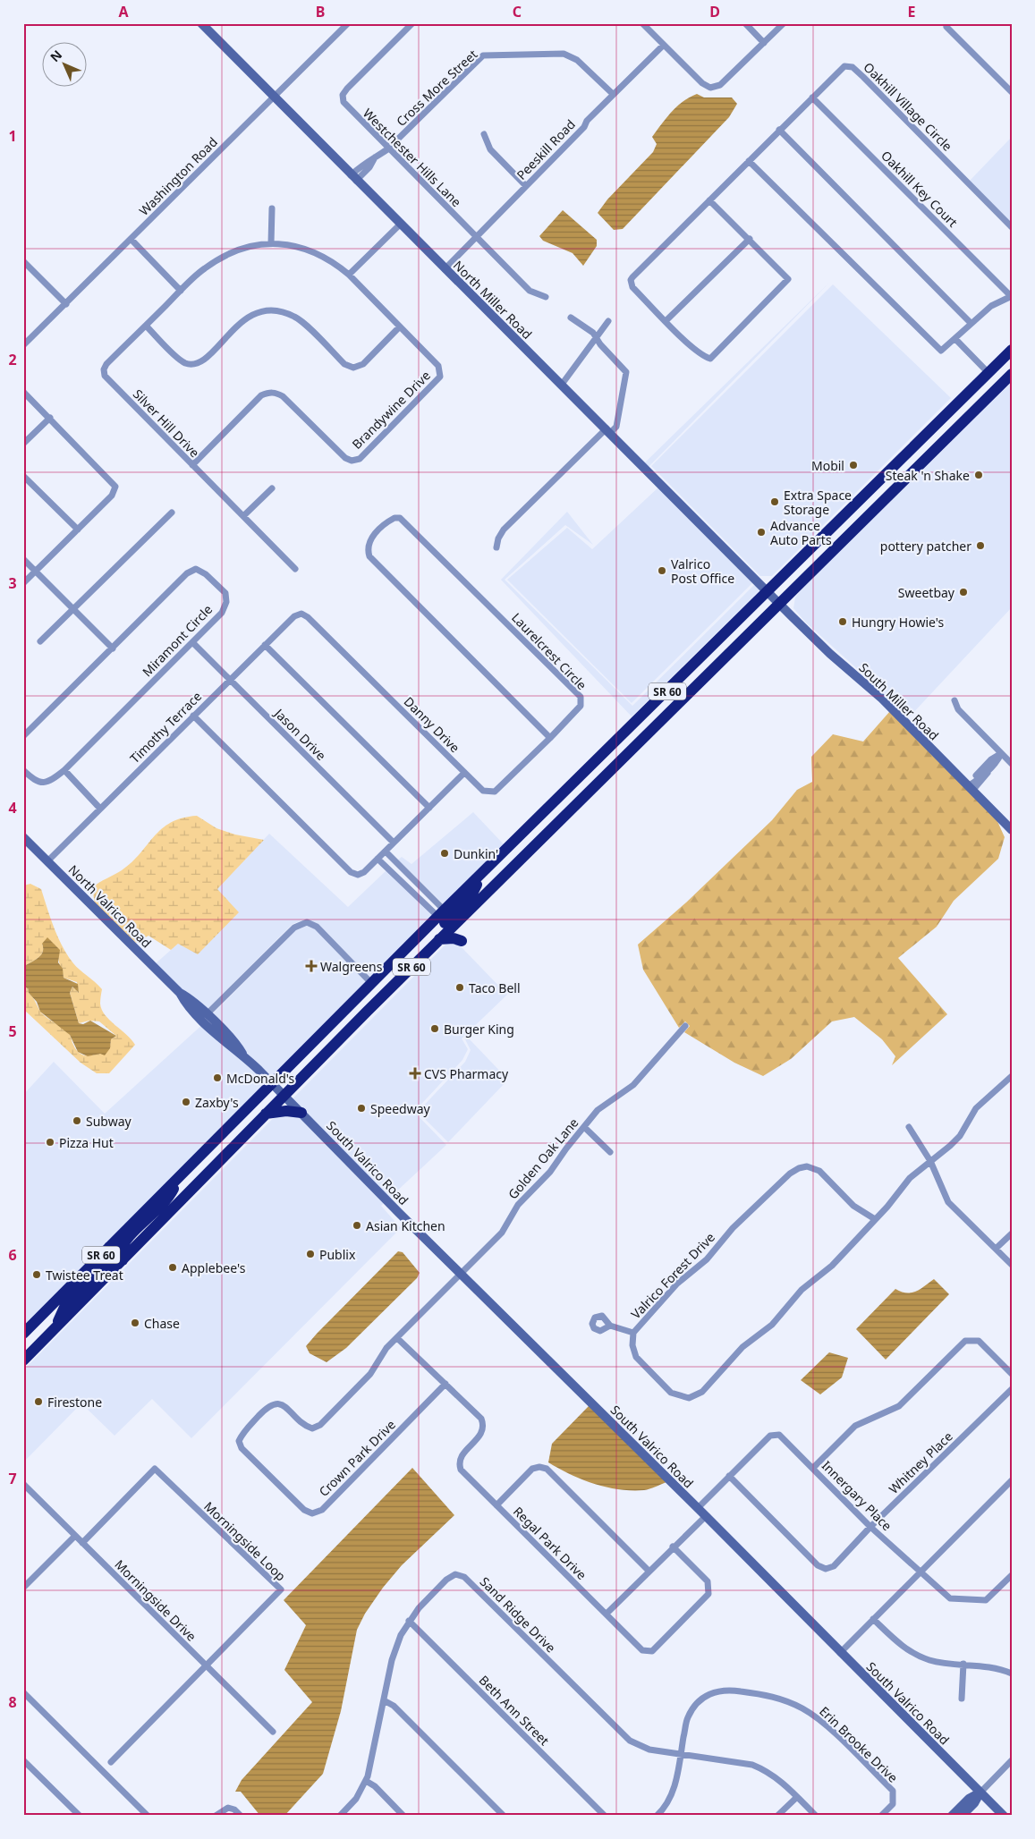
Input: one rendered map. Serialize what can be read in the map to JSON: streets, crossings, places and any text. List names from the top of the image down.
{
  "streets": {
    "highway": ["SR 60"],
    "street": [
      "Cross More Street",
      "Oakhill Village Circle",
      "Peeskill Road",
      "Westchester Hills Lane",
      "Washington Road",
      "Oakhill Key Court",
      "North Miller Road",
      "Brandywine Drive",
      "Silver Hill Drive",
      "Miramont Circle",
      "Laurelcrest Circle",
      "South Miller Road",
      "Danny Drive",
      "Timothy Terrace",
      "Jason Drive",
      "North Valrico Road",
      "Golden Oak Lane",
      "South Valrico Road",
      "Valrico Forest Drive",
      "Crown Park Drive",
      "Whitney Place",
      "Innergary Place",
      "Morningside Loop",
      "Regal Park Drive",
      "Morningside Drive",
      "Sand Ridge Drive",
      "Beth Ann Street",
      "Erin Brooke Drive"
    ]
  },
  "crossings": [
    ["Cross More Street", "Peeskill Road"],
    ["Cross More Street", "Westchester Hills Lane"],
    ["Cross More Street", "North Miller Road"],
    ["Oakhill Village Circle", "Oakhill Key Court"],
    ["Peeskill Road", "Westchester Hills Lane"],
    ["Peeskill Road", "North Miller Road"],
    ["Washington Road", "North Miller Road"],
    ["North Miller Road", "SR 60"],
    ["North Miller Road", "South Miller Road"],
    ["Brandywine Drive", "Silver Hill Drive"],
    ["Miramont Circle", "Jason Drive"],
    ["Laurelcrest Circle", "Danny Drive"],
    ["SR 60", "South Miller Road"],
    ["SR 60", "North Valrico Road"],
    ["SR 60", "South Valrico Road"],
    ["Danny Drive", "Timothy Terrace"],
    ["Timothy Terrace", "Jason Drive"],
    ["Timothy Terrace", "North Valrico Road"],
    ["North Valrico Road", "South Valrico Road"],
    ["Golden Oak Lane", "South Valrico Road"],
    ["Golden Oak Lane", "Crown Park Drive"],
    ["South Valrico Road", "Crown Park Drive"],
    ["South Valrico Road", "Innergary Place"],
    ["Crown Park Drive", "Regal Park Drive"],
    ["Whitney Place", "Innergary Place"],
    ["Morningside Loop", "Morningside Drive"],
    ["Sand Ridge Drive", "Beth Ann Street"],
    ["Sand Ridge Drive", "Erin Brooke Drive"]
  ],
  "places": {
    "other": [
      "Mobil",
      "Steak 'n Shake",
      "Extra Space Storage",
      "Advance Auto Parts",
      "pottery patcher",
      "Valrico Post Office",
      "Sweetbay",
      "Hungry Howie's",
      "Dunkin'",
      "Taco Bell",
      "Burger King",
      "McDonald's",
      "Zaxby's",
      "Speedway",
      "Subway",
      "Pizza Hut",
      "Asian Kitchen",
      "Publix",
      "Applebee's",
      "Twistee Treat",
      "Chase",
      "Firestone"
    ],
    "health": ["Walgreens", "CVS Pharmacy"]
  },
  "north": "top left",
  "grid": {
    "columns": [
      "A",
      "B",
      "C",
      "D",
      "E"
    ],
    "rows": [
      "1",
      "2",
      "3",
      "4",
      "5",
      "6",
      "7",
      "8"
    ]
  }
}
